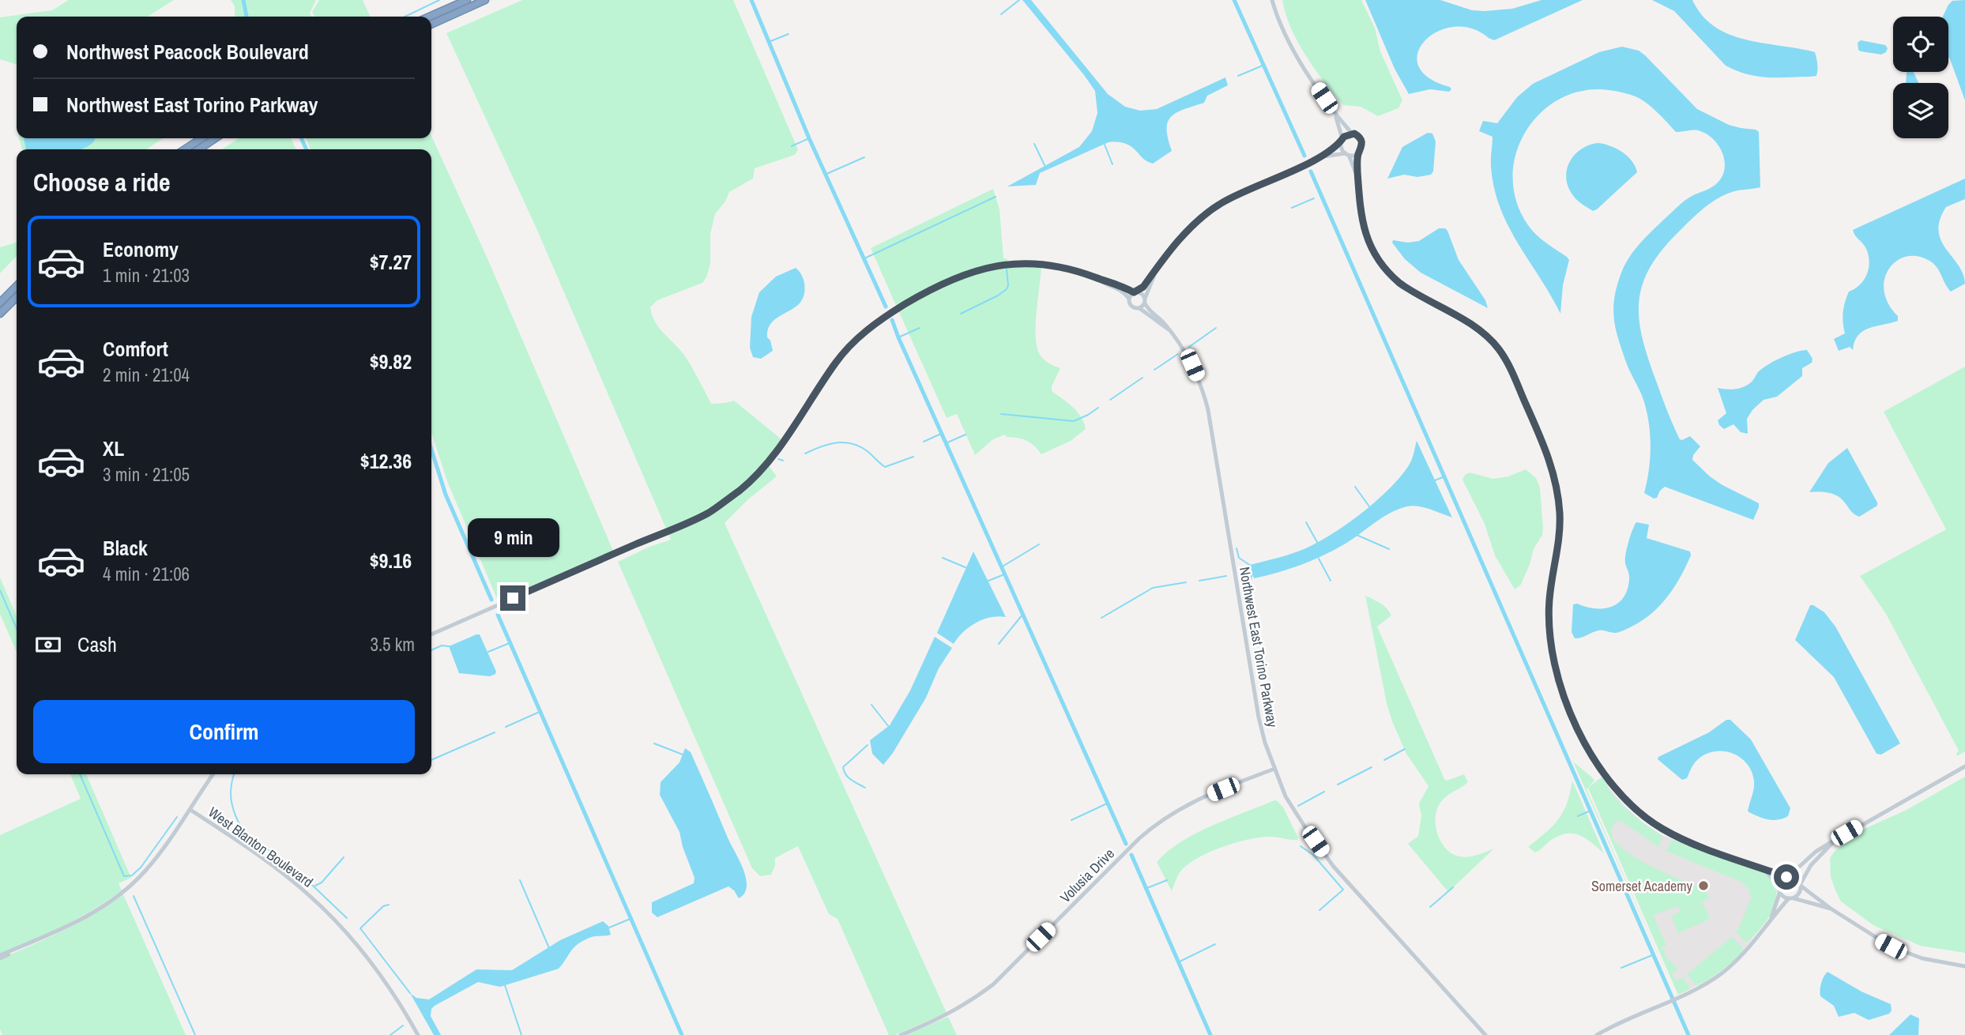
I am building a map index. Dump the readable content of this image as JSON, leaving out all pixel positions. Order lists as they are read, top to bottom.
{
  "streets": {
    "street": ["Northwest East Torino Parkway", "West Blanton Boulevard", "Volusia Drive"]
  },
  "crossings": [
    ["Northwest East Torino Parkway", "Volusia Drive"]
  ],
  "places": ["Somerset Academy"],
  "page": {
    "banner": ["Northwest Peacock Boulevard", "Northwest East Torino Parkway"],
    "heading": "Choose a ride",
    "list": [
      {
        "name": "Economy",
        "note": "1 min · 21:03",
        "value": "$7.27"
      },
      {
        "name": "Comfort",
        "note": "2 min · 21:04",
        "value": "$9.82"
      },
      {
        "name": "XL",
        "note": "3 min · 21:05",
        "value": "$12.36"
      },
      {
        "name": "Black",
        "note": "4 min · 21:06",
        "value": "$9.16"
      }
    ],
    "bubble": "9 min",
    "pay": ["Cash", "3.5 km"],
    "buttons": "Confirm"
  }
}
